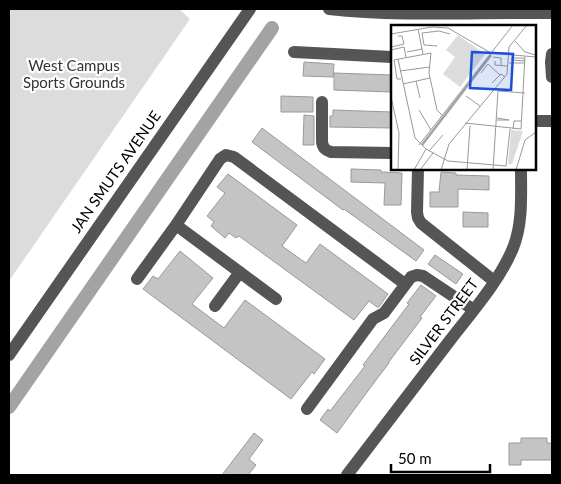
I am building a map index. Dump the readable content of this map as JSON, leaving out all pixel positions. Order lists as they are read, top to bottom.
{
  "streets": {
    "street": ["JAN SMUTS AVENUE", "SILVER STREET"]
  },
  "parks": ["West Campus Sports Grounds"],
  "scale_bar": "50 m"
}
